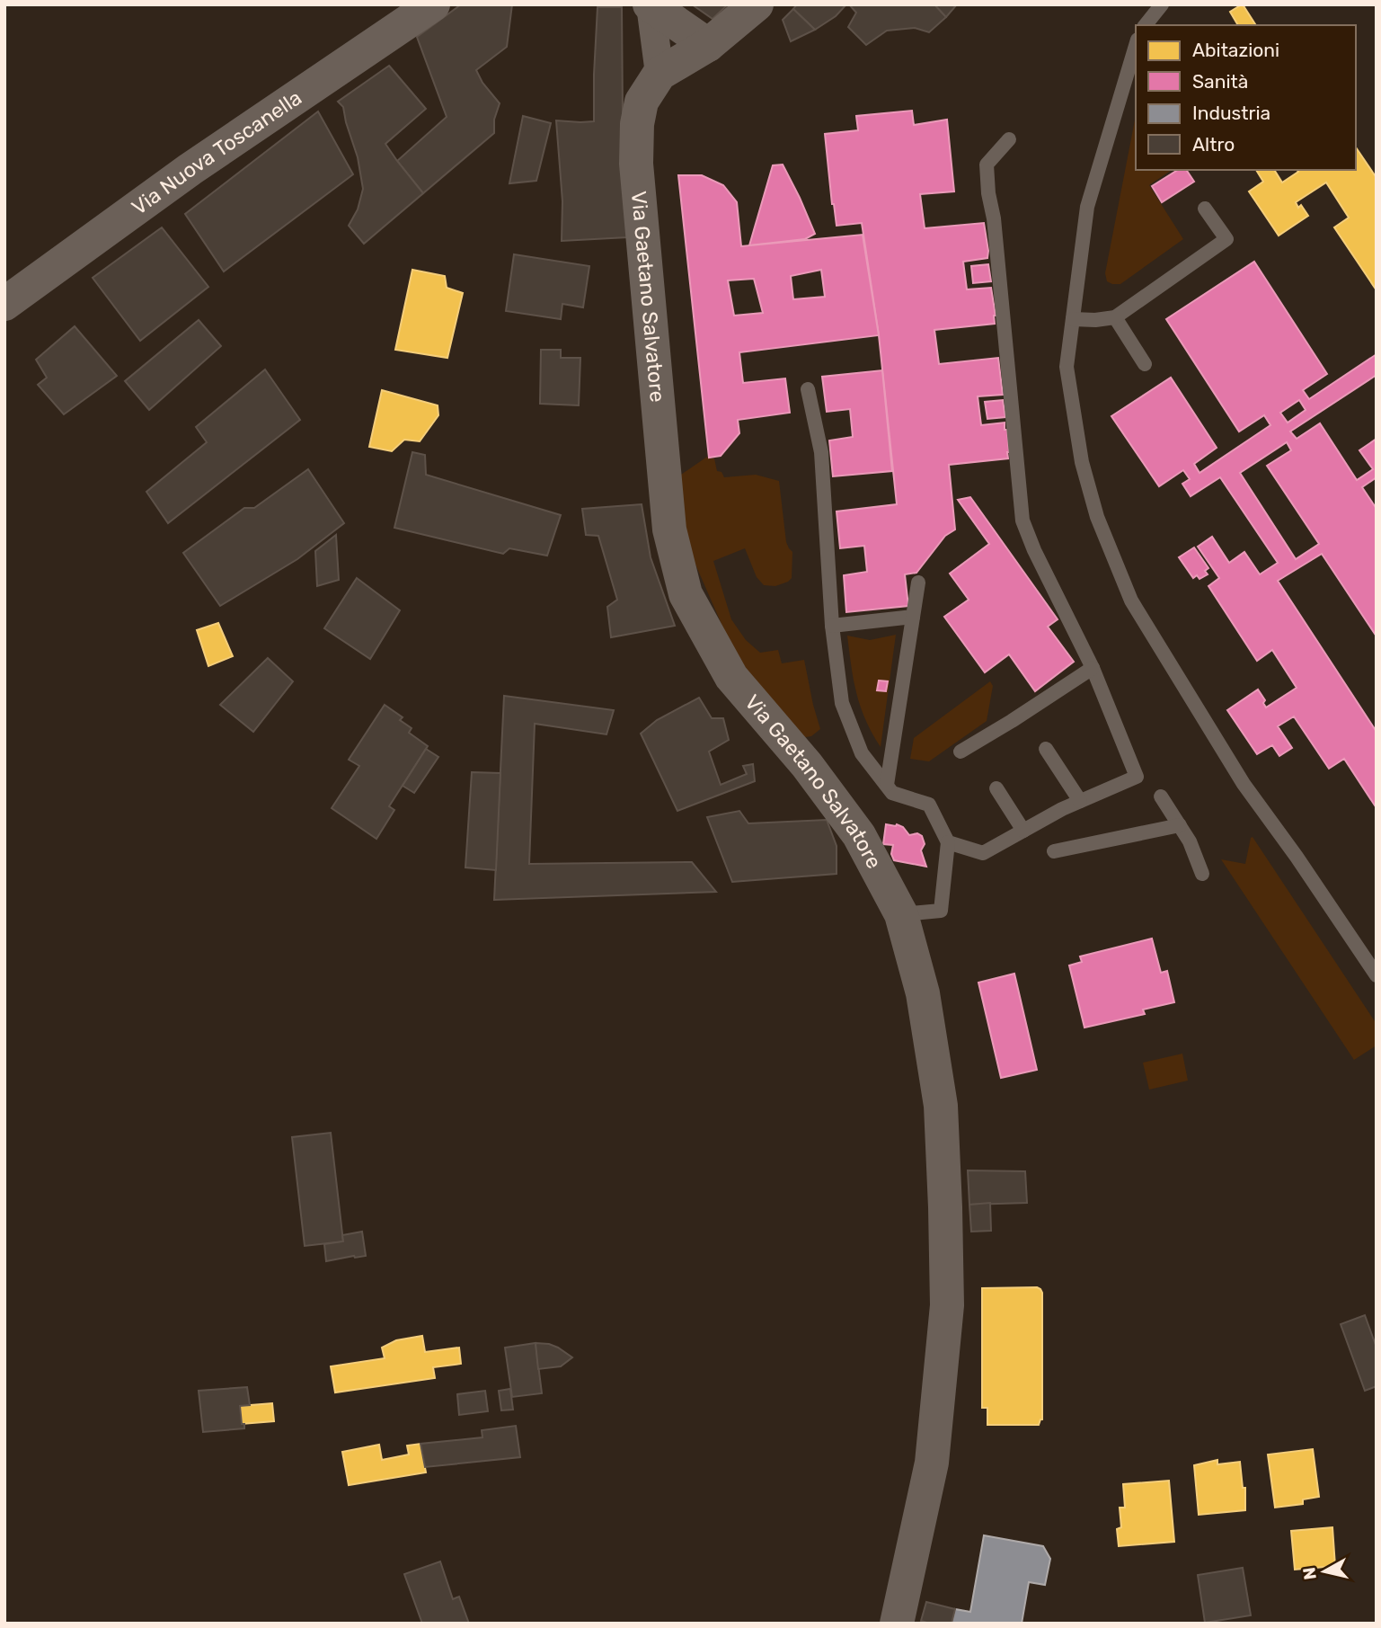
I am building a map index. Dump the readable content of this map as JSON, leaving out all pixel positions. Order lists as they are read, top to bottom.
{
  "streets": {
    "street": ["Via Nuova Toscanella", "Via Gaetano Salvatore"]
  },
  "legend": [
    "Abitazioni",
    "Sanità",
    "Industria",
    "Altro"
  ],
  "north": "left"
}
